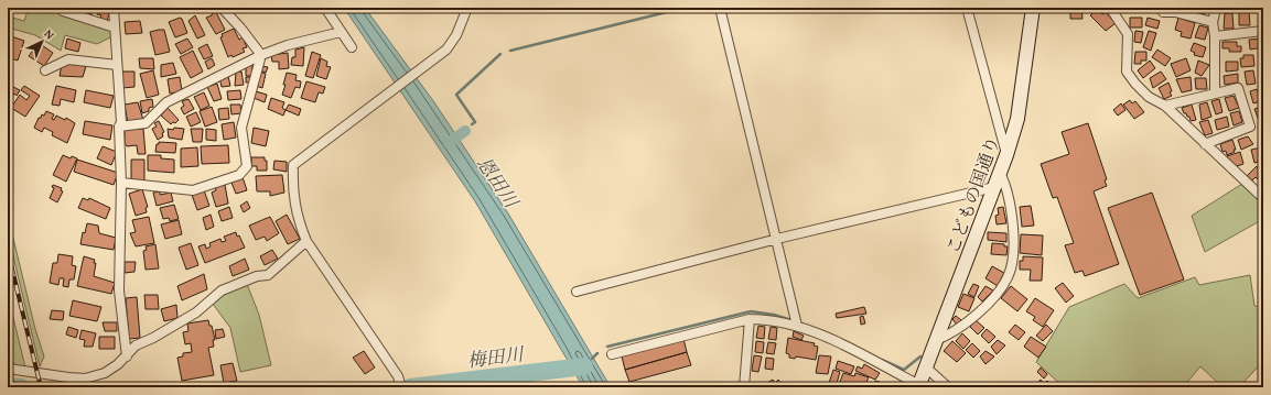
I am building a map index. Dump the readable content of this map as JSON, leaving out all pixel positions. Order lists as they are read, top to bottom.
{
  "streets": {
    "main road": ["こどもの国通り"]
  },
  "water": ["恩田川", "梅田川"],
  "north": "top right"
}
